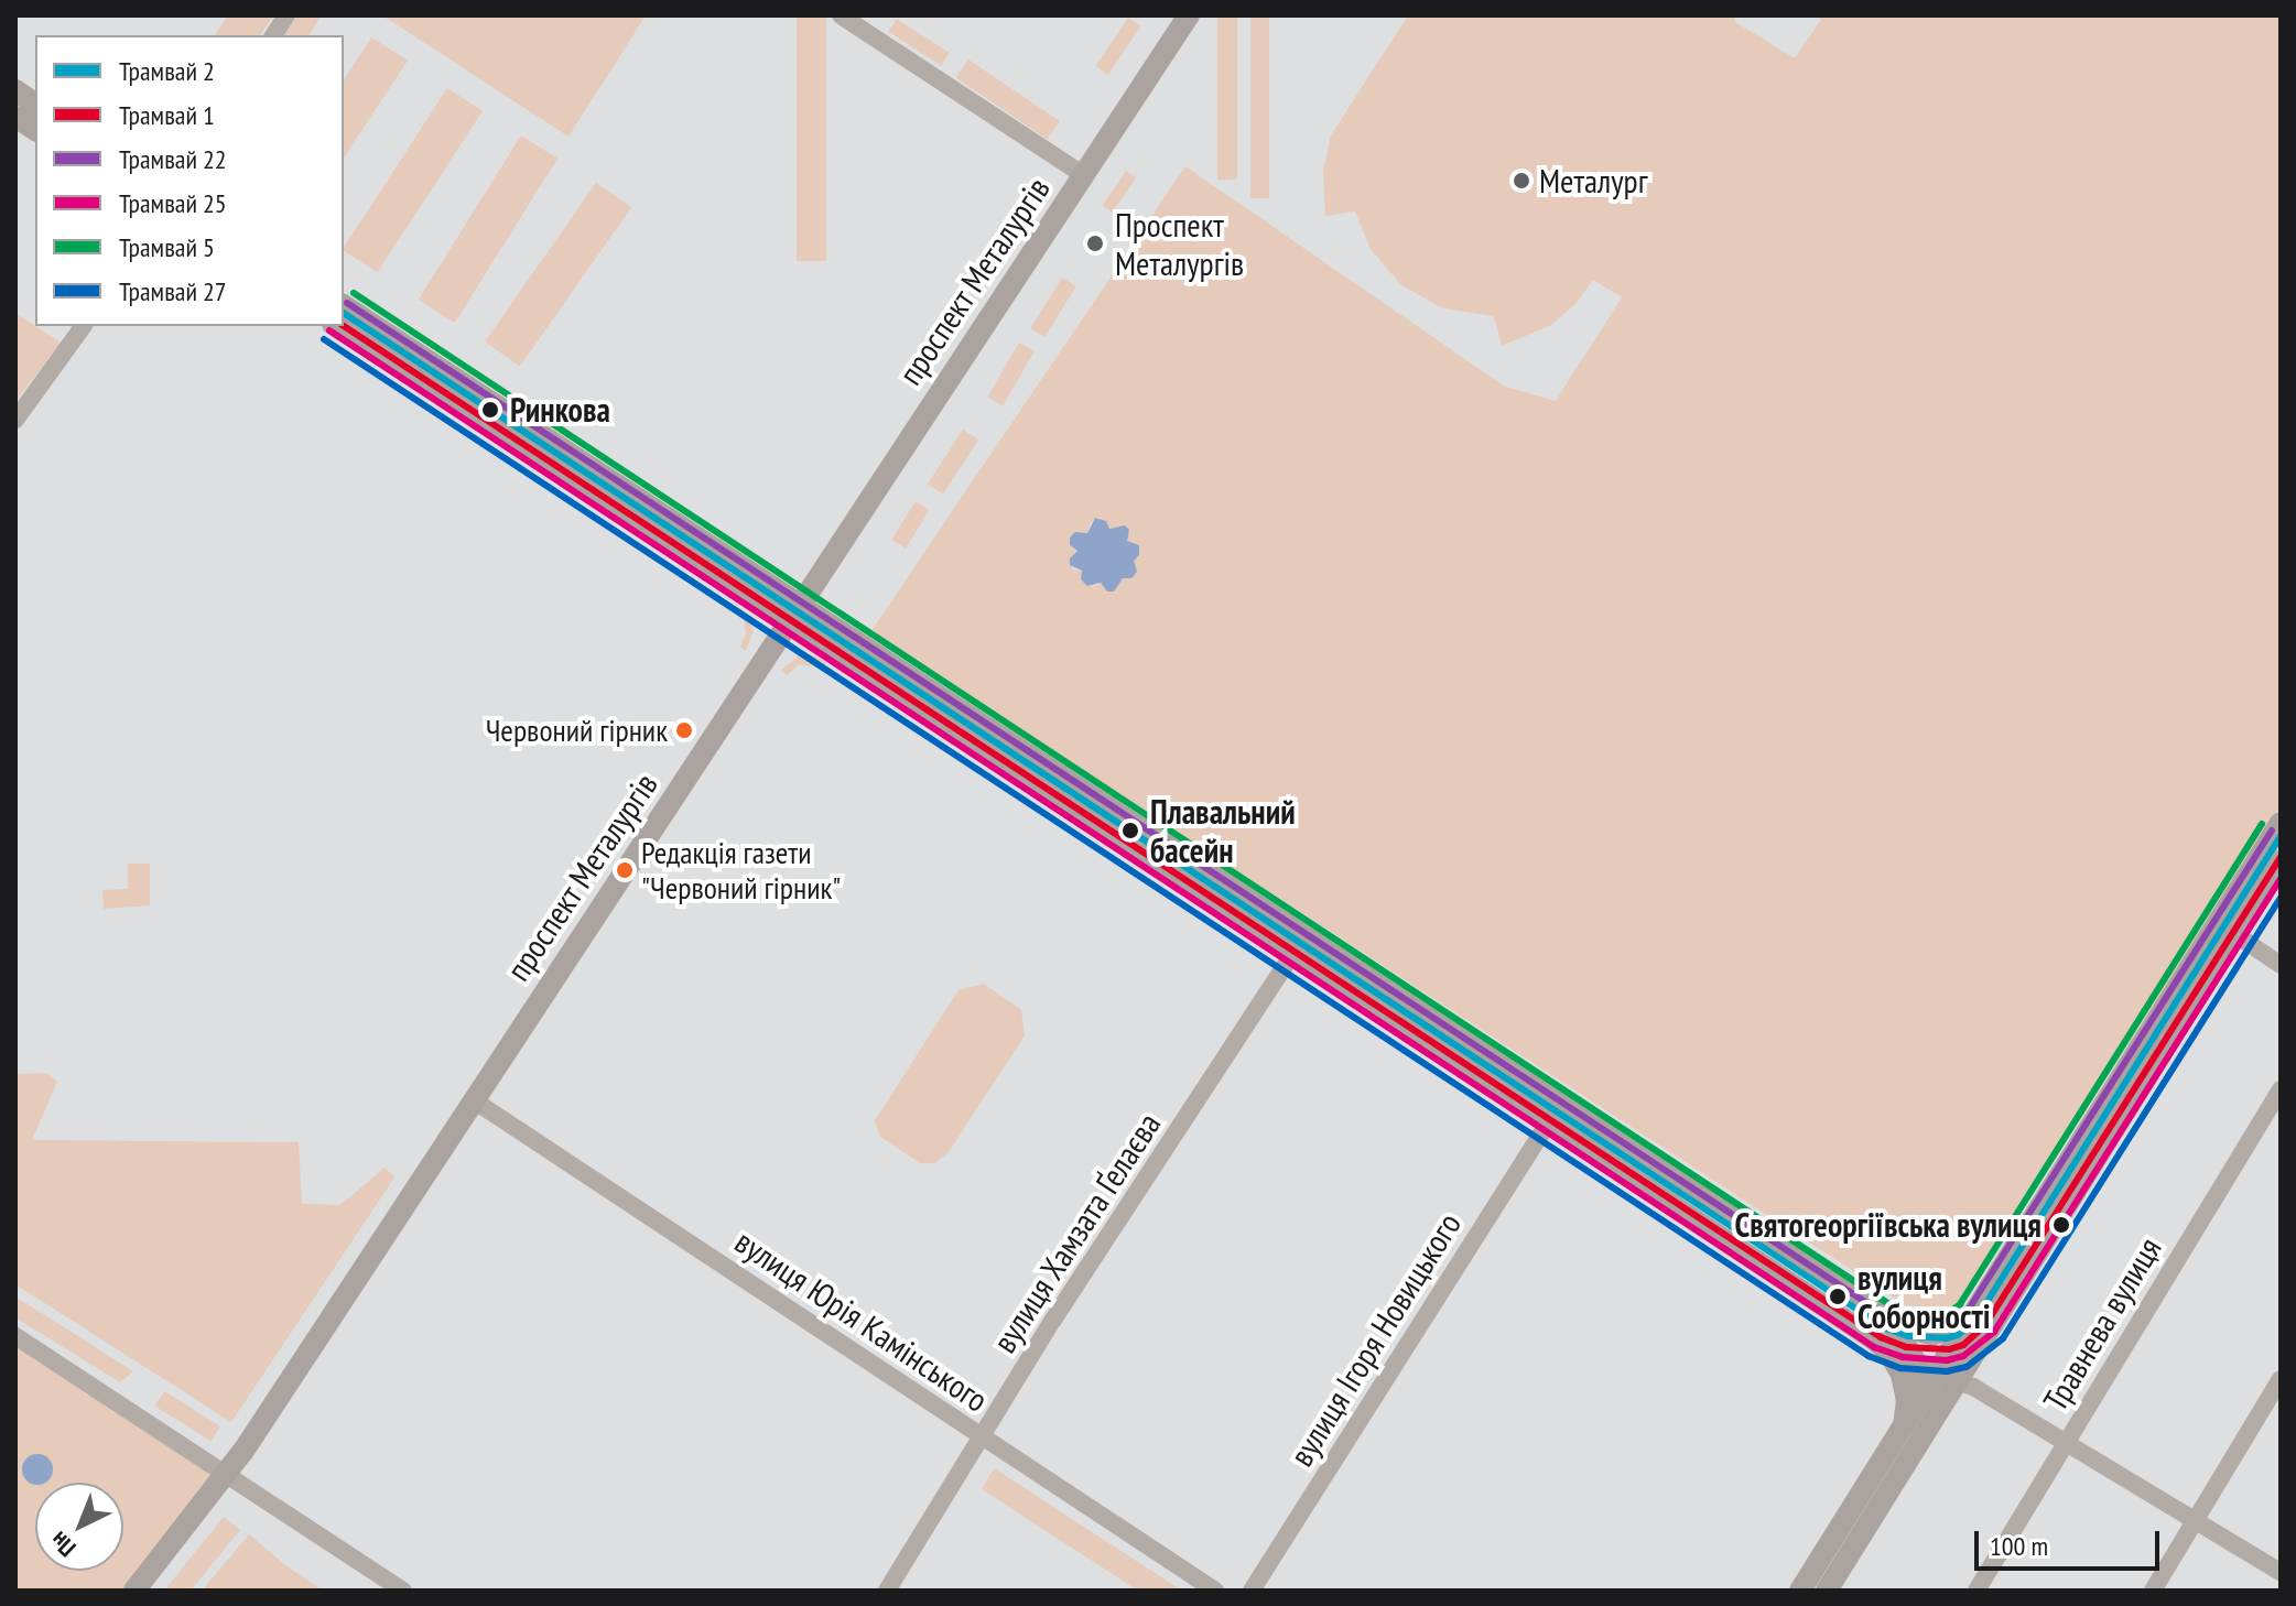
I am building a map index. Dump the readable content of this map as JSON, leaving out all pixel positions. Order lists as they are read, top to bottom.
{
  "streets": {
    "main road": ["проспект Металургів"],
    "street": [
      "вулиця Хамзата Ґелаєва",
      "вулиця Юрія Камінського",
      "Травнева вулиця",
      "вулиця Ігоря Новицького"
    ]
  },
  "crossings": [
    ["проспект Металургів", "вулиця Юрія Камінського"],
    ["вулиця Хамзата Ґелаєва", "вулиця Юрія Камінського"]
  ],
  "places": [
    "Металург",
    "Проспект Металургів",
    "Ринкова",
    "Червоний гірник",
    "Плавальний басейн",
    "Редакція газети \"Червоний гірник\"",
    "Святогеоргіївська вулиця",
    "вулиця Соборності"
  ],
  "lines": [
    "tram line 5",
    "tram line 22",
    "tram line 2",
    "tram line 1",
    "tram line 25",
    "tram line 27"
  ],
  "legend": [
    "Трамвай 2",
    "Трамвай 1",
    "Трамвай 22",
    "Трамвай 25",
    "Трамвай 5",
    "Трамвай 27"
  ],
  "scale_bar": "100 m",
  "north": "bottom left"
}
